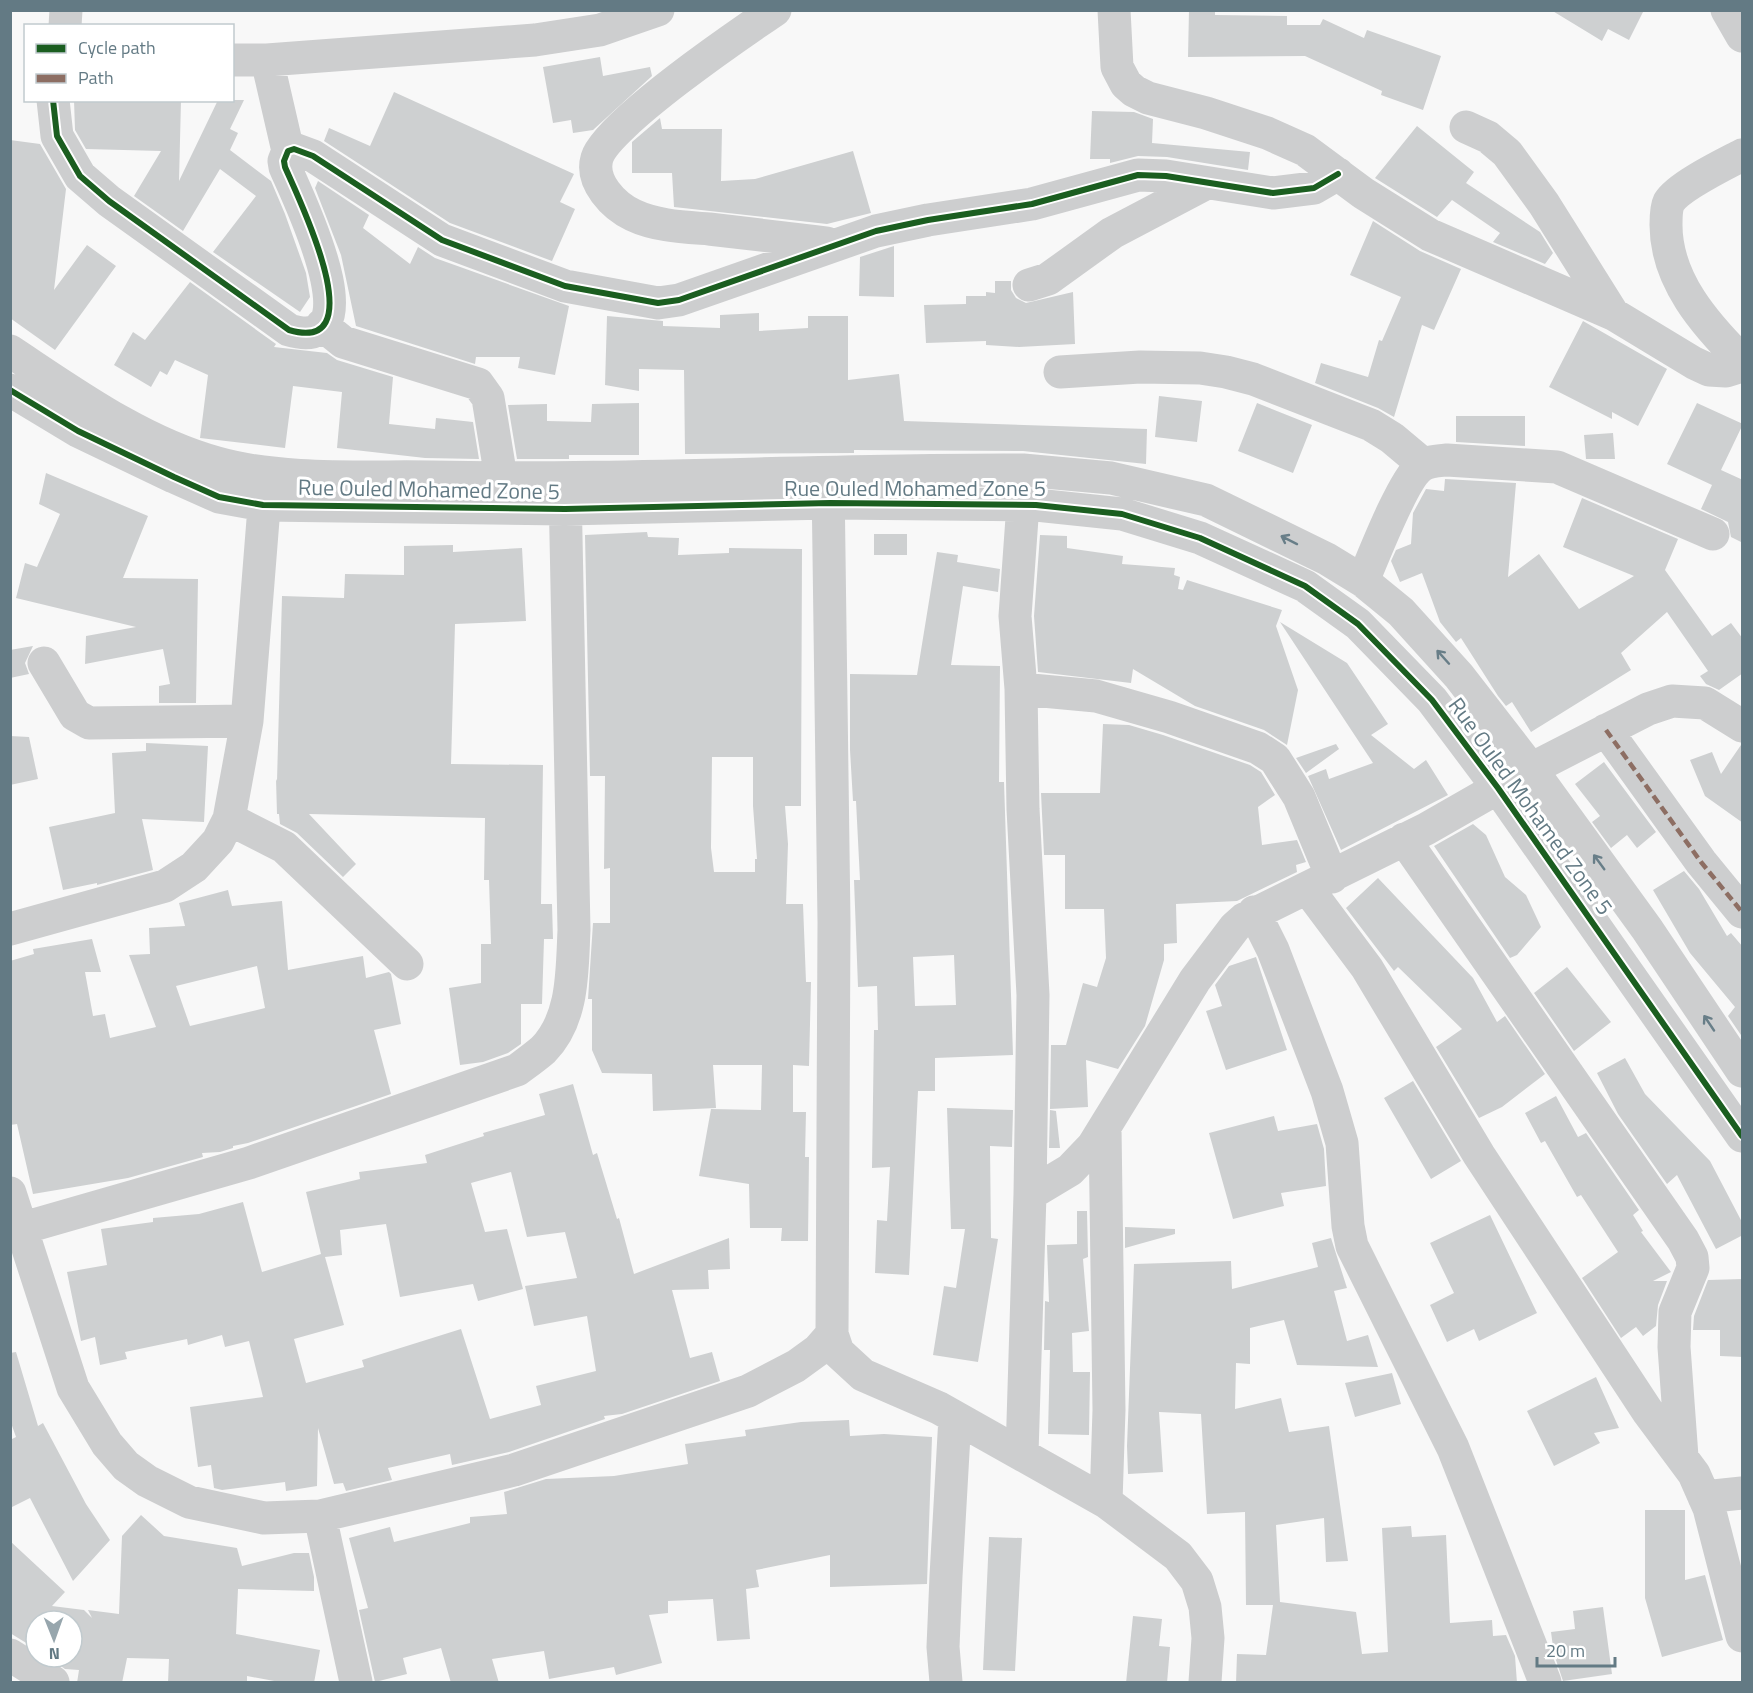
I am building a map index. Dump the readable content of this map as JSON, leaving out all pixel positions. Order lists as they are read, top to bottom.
{
  "streets": {
    "street": ["Rue Ouled Mohamed Zone 5"]
  },
  "legend": ["Cycle path", "Path"],
  "scale_bar": "20 m",
  "north": "bottom"
}
